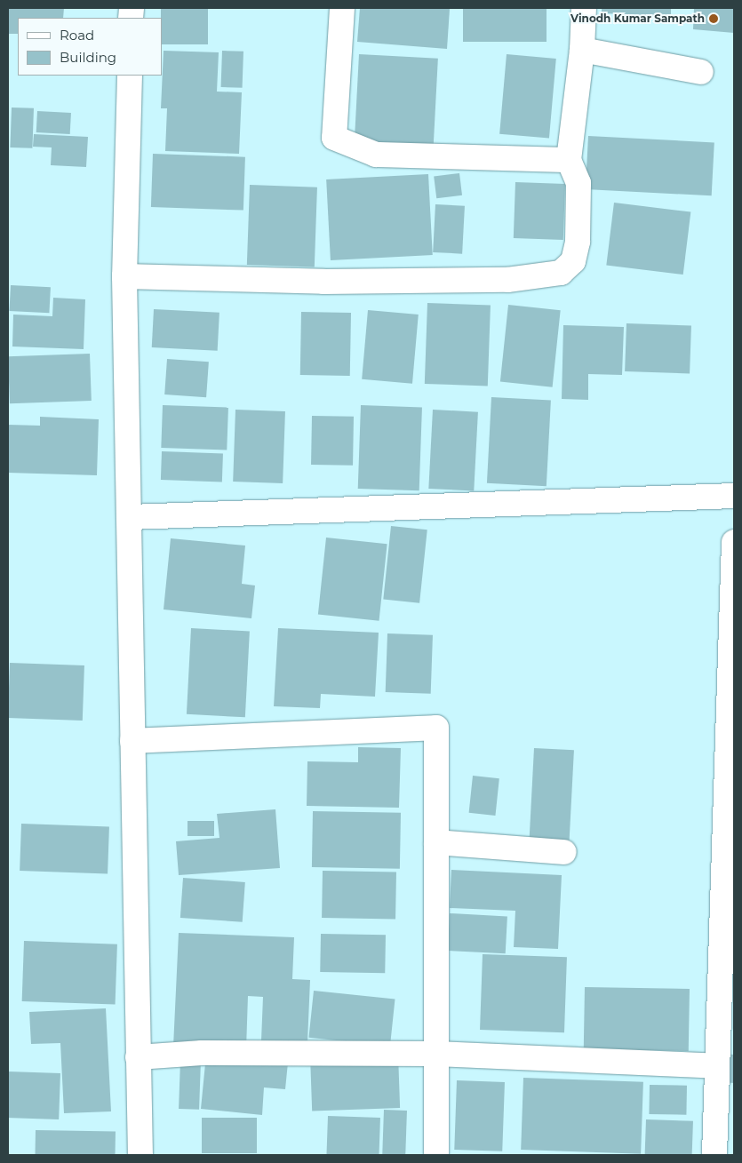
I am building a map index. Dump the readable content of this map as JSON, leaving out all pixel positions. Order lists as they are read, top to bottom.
{
  "places": ["Vinodh Kumar Sampath"],
  "legend": ["Road", "Building"]
}
